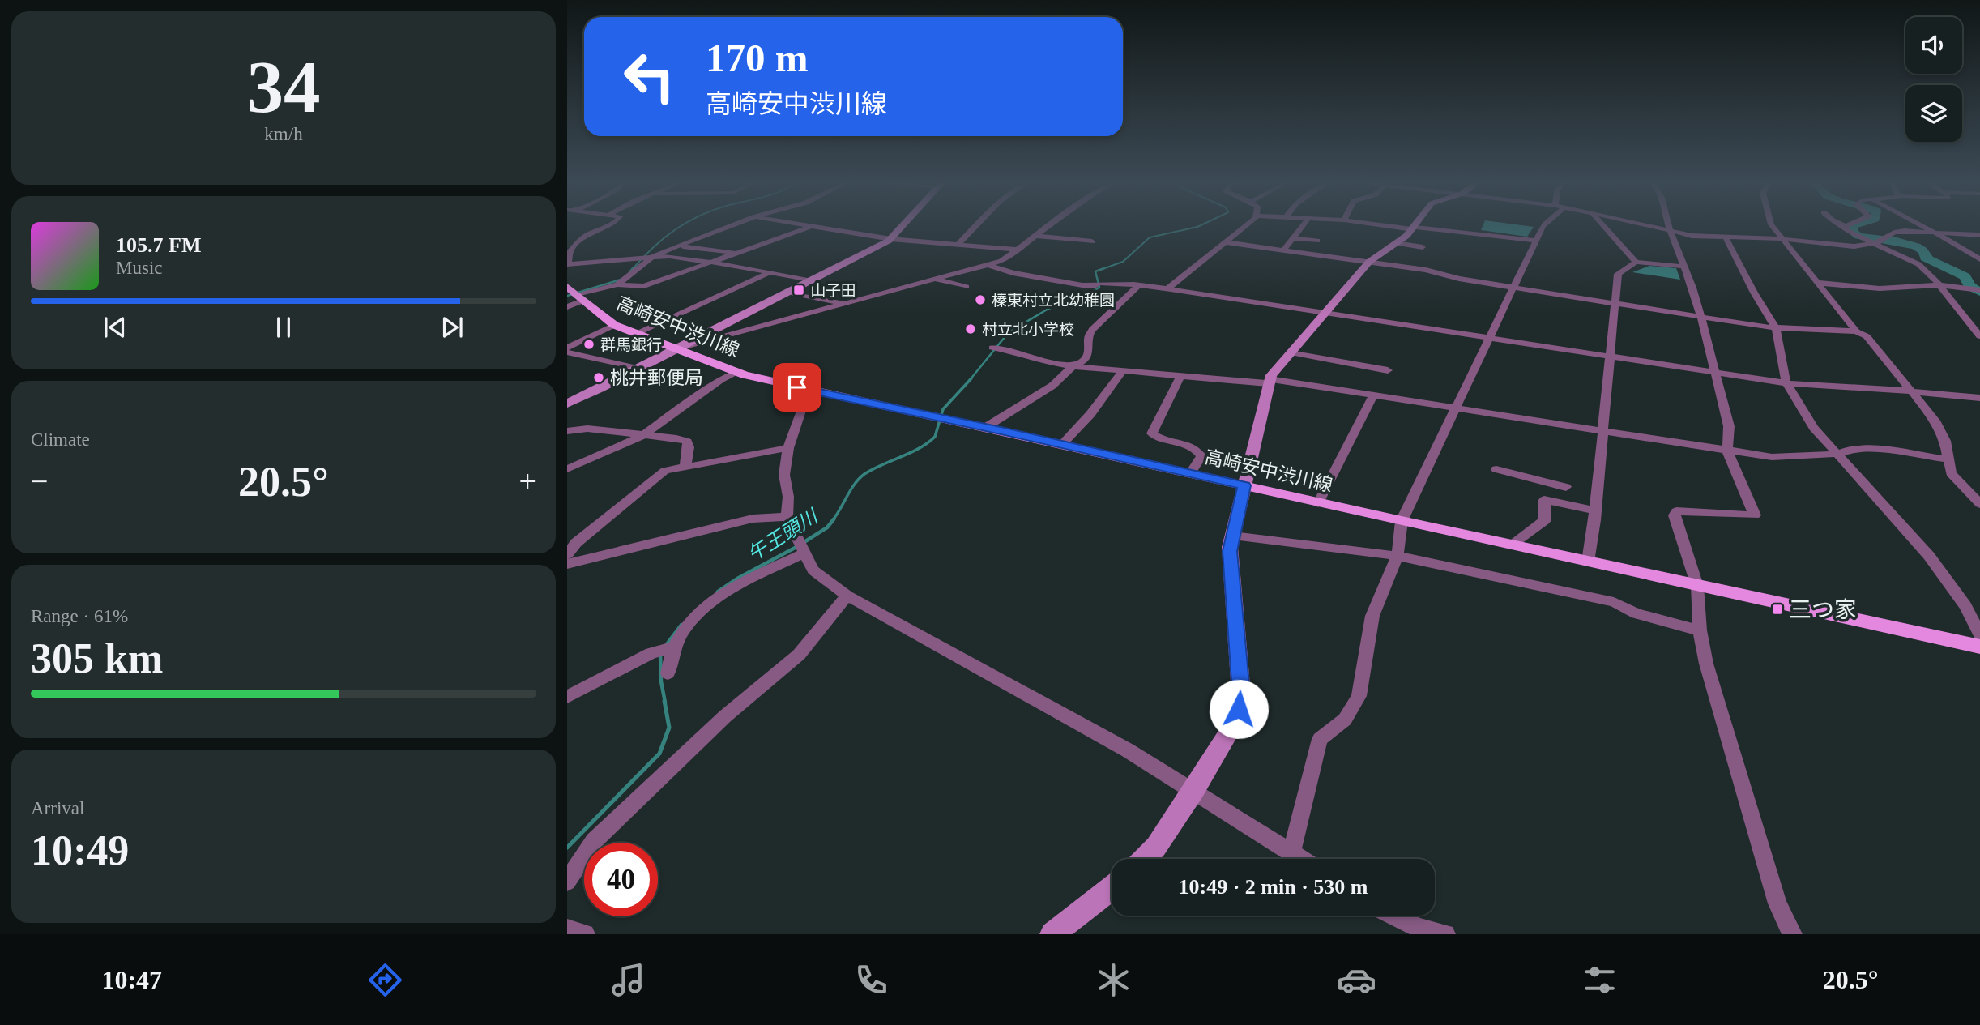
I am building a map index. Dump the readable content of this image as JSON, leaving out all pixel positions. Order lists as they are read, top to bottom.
{
  "streets": {
    "main road": ["高崎安中渋川線"]
  },
  "water": ["午王頭川"],
  "places": {
    "transit": ["山子田", "三つ家"],
    "other": [
      "榛東村立北幼稚園",
      "村立北小学校",
      "群馬銀行",
      "桃井郵便局"
    ]
  },
  "page": {
    "tile": [
      ["34", "km/h"],
      "Climate",
      ["Range · 61%", "305 km"],
      ["Arrival", "10:49"]
    ],
    "turn": ["170 m", "高崎安中渋川線"],
    "song": ["105.7 FM", "Music"],
    "heat": ["−", "20.5°", "+"],
    "limit": "40",
    "trip": "10:49 · 2 min · 530 m",
    "tabs": ["10:47", "20.5°"]
  }
}
